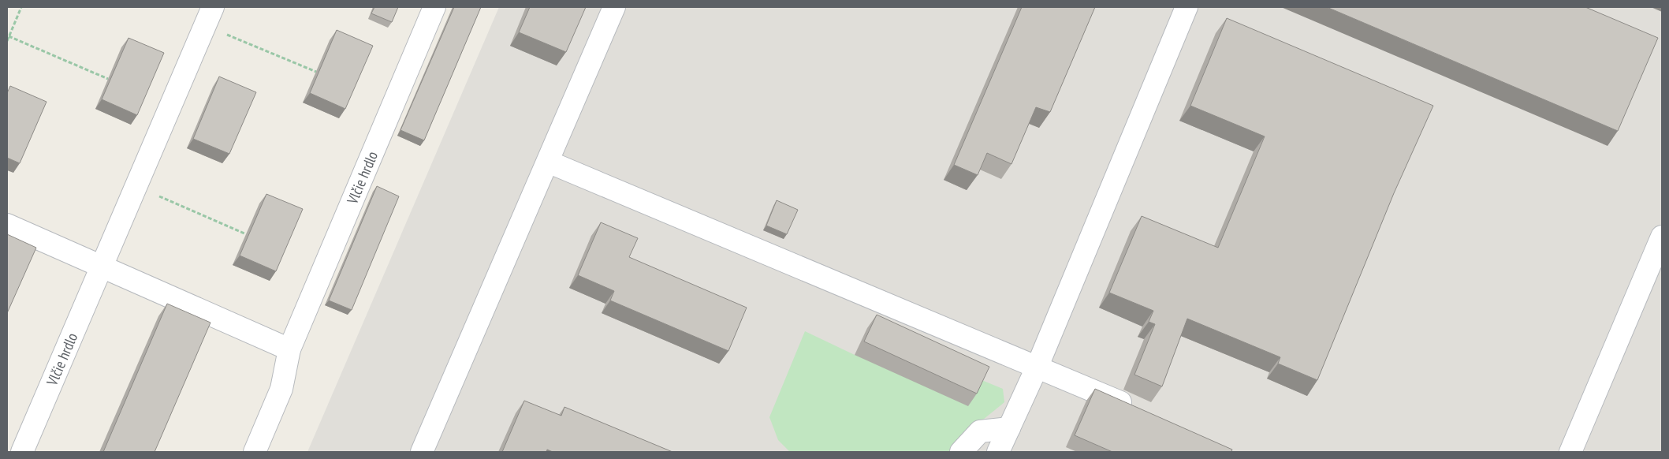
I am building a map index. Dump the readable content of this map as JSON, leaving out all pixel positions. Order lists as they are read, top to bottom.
{
  "streets": {
    "street": ["Vlčie hrdlo"]
  }
}
